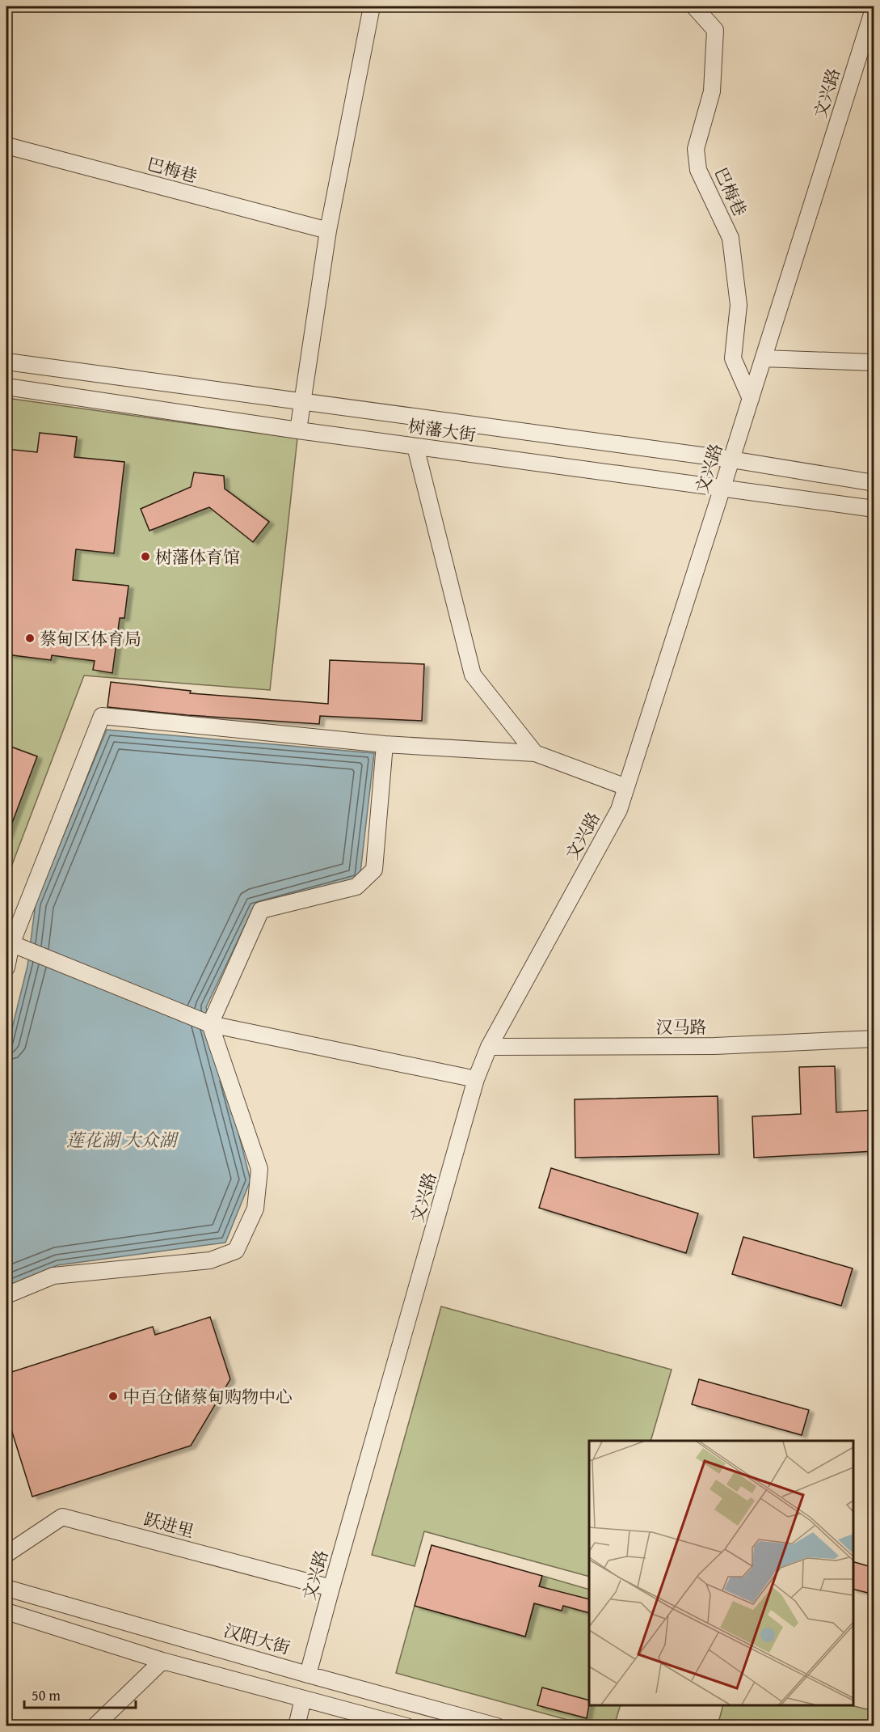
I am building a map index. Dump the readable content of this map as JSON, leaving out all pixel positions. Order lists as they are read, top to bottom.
{
  "streets": {
    "street": [
      "文兴路",
      "巴梅巷",
      "树藩大街",
      "汉马路",
      "跃进里",
      "汉阳大街"
    ]
  },
  "crossings": [
    ["文兴路", "巴梅巷"],
    ["文兴路", "树藩大街"],
    ["文兴路", "汉马路"],
    ["文兴路", "跃进里"],
    ["文兴路", "汉阳大街"]
  ],
  "water": ["莲花湖 大众湖"],
  "places": ["树藩体育馆", "蔡甸区体育局", "中百仓储蔡甸购物中心"],
  "scale_bar": "50 m"
}
